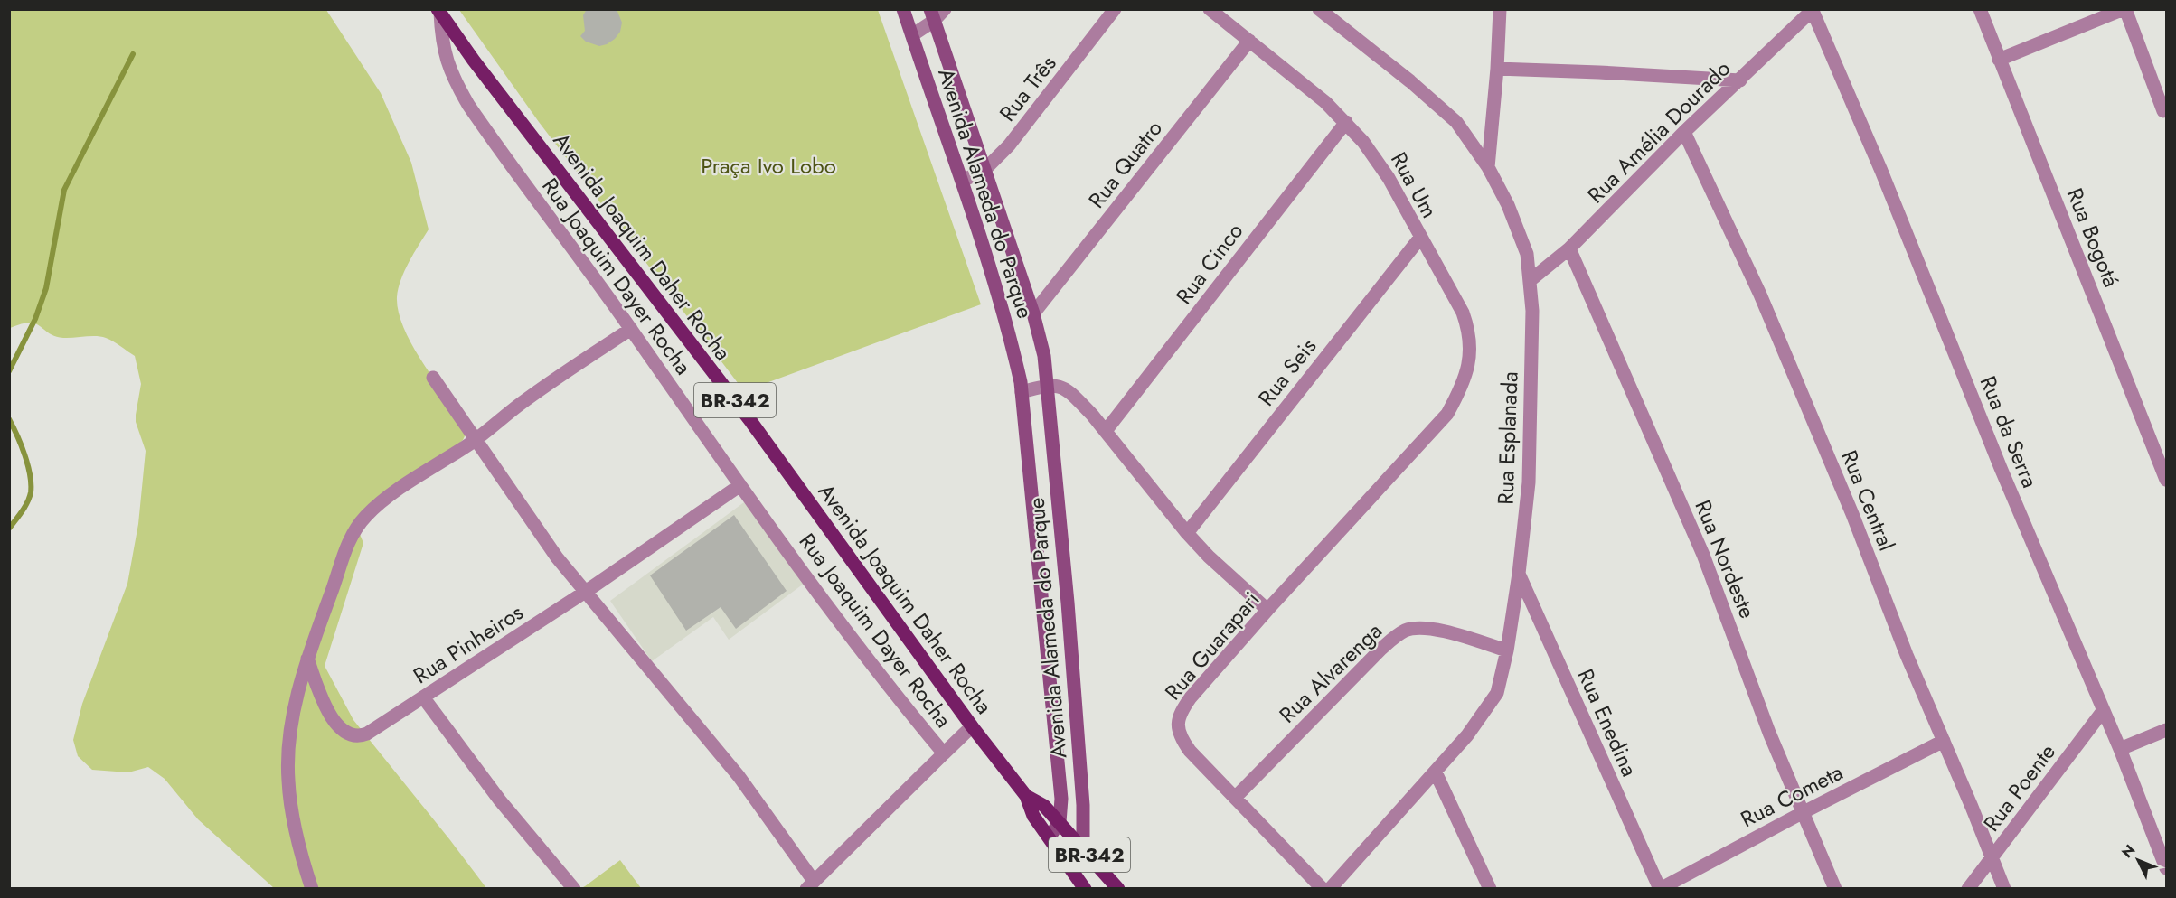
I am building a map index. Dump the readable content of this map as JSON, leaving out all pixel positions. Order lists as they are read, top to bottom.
{
  "streets": {
    "main road": ["Avenida Joaquim Daher Rocha", "BR-342"],
    "street": [
      "Rua Três",
      "Rua Amélia Dourado",
      "Rua Quatro",
      "Rua Um",
      "Avenida Alameda do Parque",
      "Rua Bogotá",
      "Rua Cinco",
      "Rua Joaquim Dayer Rocha",
      "Rua Seis",
      "Rua da Serra",
      "Rua Esplanada",
      "Rua Central",
      "Rua Nordeste",
      "Rua Pinheiros",
      "Rua Guarapari",
      "Rua Alvarenga",
      "Rua Enedina",
      "Rua Poente",
      "Rua Cometa"
    ]
  },
  "crossings": [
    ["Rua Três", "Avenida Alameda do Parque"],
    ["Rua Amélia Dourado", "Rua da Serra"],
    ["Rua Amélia Dourado", "Rua Esplanada"],
    ["Rua Amélia Dourado", "Rua Central"],
    ["Rua Amélia Dourado", "Rua Nordeste"],
    ["Rua Quatro", "Rua Um"],
    ["Rua Quatro", "Avenida Alameda do Parque"],
    ["Rua Um", "Rua Cinco"],
    ["Rua Um", "Rua Seis"],
    ["Rua Um", "Rua Guarapari"],
    ["Avenida Alameda do Parque", "BR-342"],
    ["Avenida Joaquim Daher Rocha", "Rua Joaquim Dayer Rocha"],
    ["Avenida Joaquim Daher Rocha", "BR-342"],
    ["Rua Joaquim Dayer Rocha", "Rua Pinheiros"],
    ["Rua da Serra", "Rua Poente"],
    ["Rua Esplanada", "Rua Alvarenga"],
    ["Rua Esplanada", "Rua Enedina"],
    ["Rua Central", "Rua Poente"],
    ["Rua Central", "Rua Cometa"],
    ["Rua Nordeste", "Rua Cometa"],
    ["Rua Guarapari", "Rua Alvarenga"],
    ["Rua Enedina", "Rua Cometa"]
  ],
  "parks": ["Praça Ivo Lobo"],
  "north": "top left"
}
